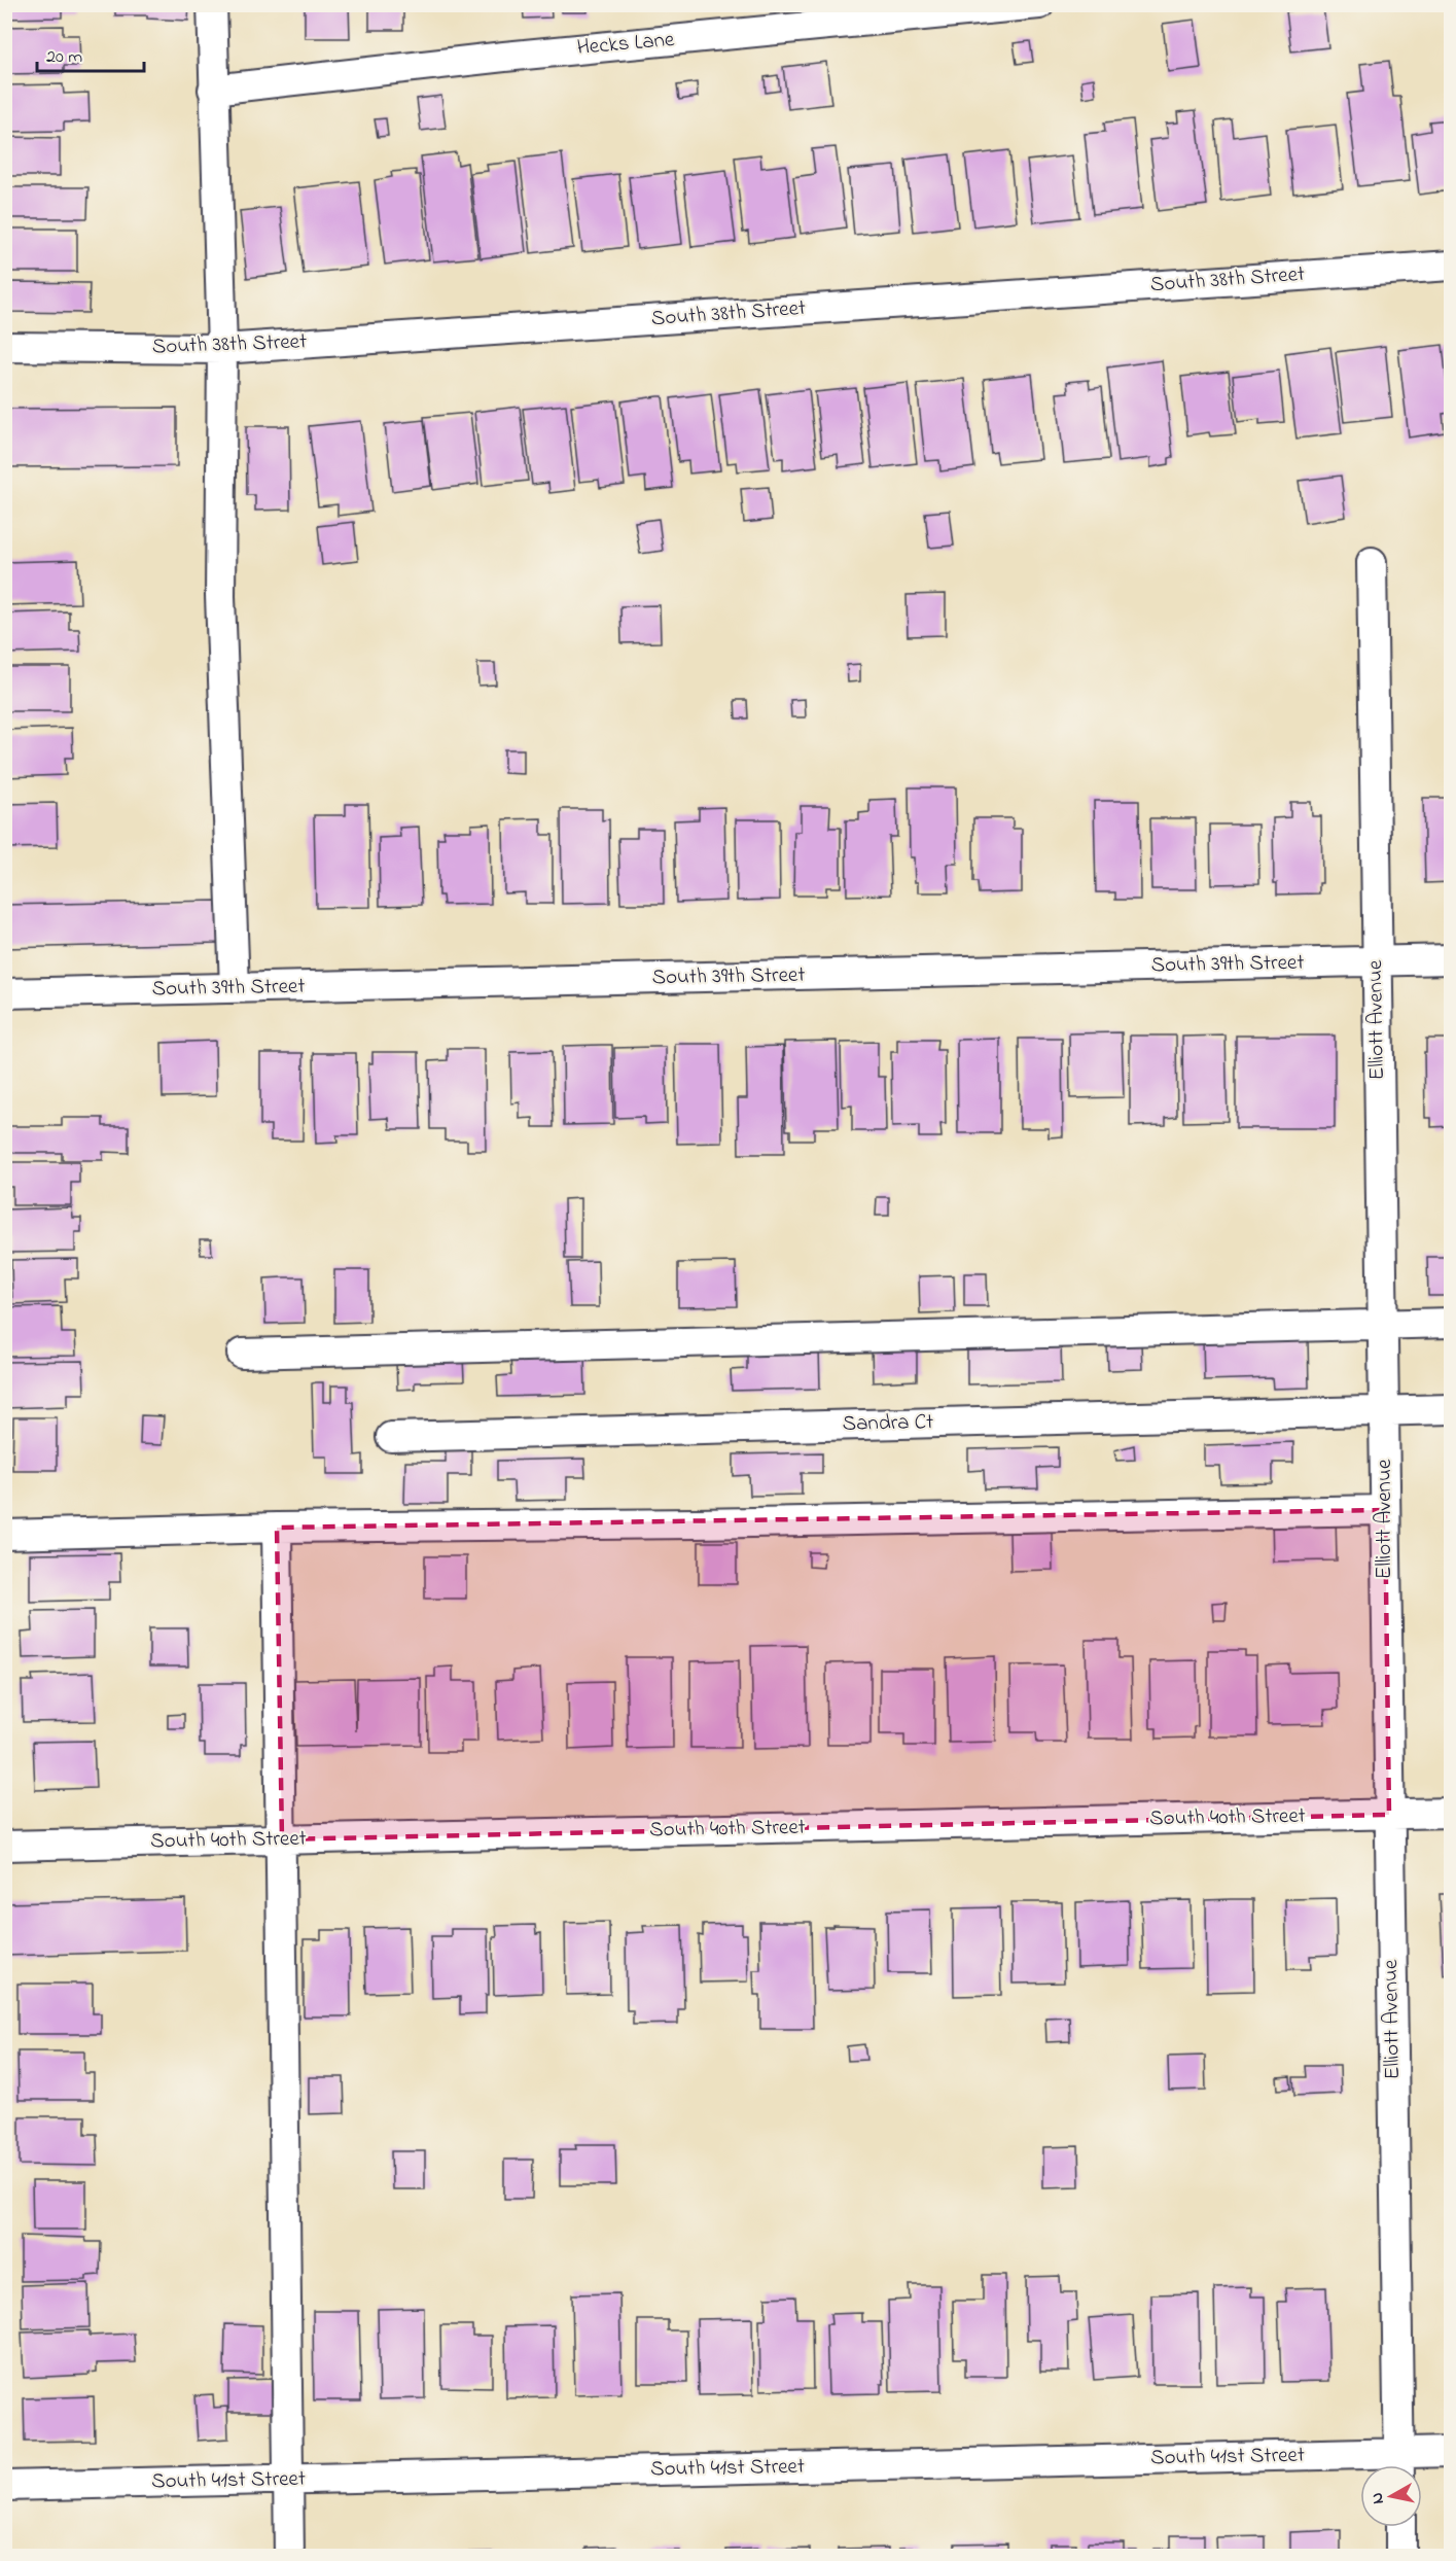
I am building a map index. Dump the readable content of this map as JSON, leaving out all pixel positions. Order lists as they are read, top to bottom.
{
  "streets": {
    "street": [
      "Hecks Lane",
      "South 38th Street",
      "South 39th Street",
      "Elliott Avenue",
      "Sandra Ct",
      "South 40th Street",
      "South 41st Street"
    ]
  },
  "crossings": [
    ["South 39th Street", "Elliott Avenue"],
    ["Elliott Avenue", "Sandra Ct"],
    ["Elliott Avenue", "South 40th Street"],
    ["Elliott Avenue", "South 41st Street"]
  ],
  "scale_bar": "20 m",
  "north": "left"
}
